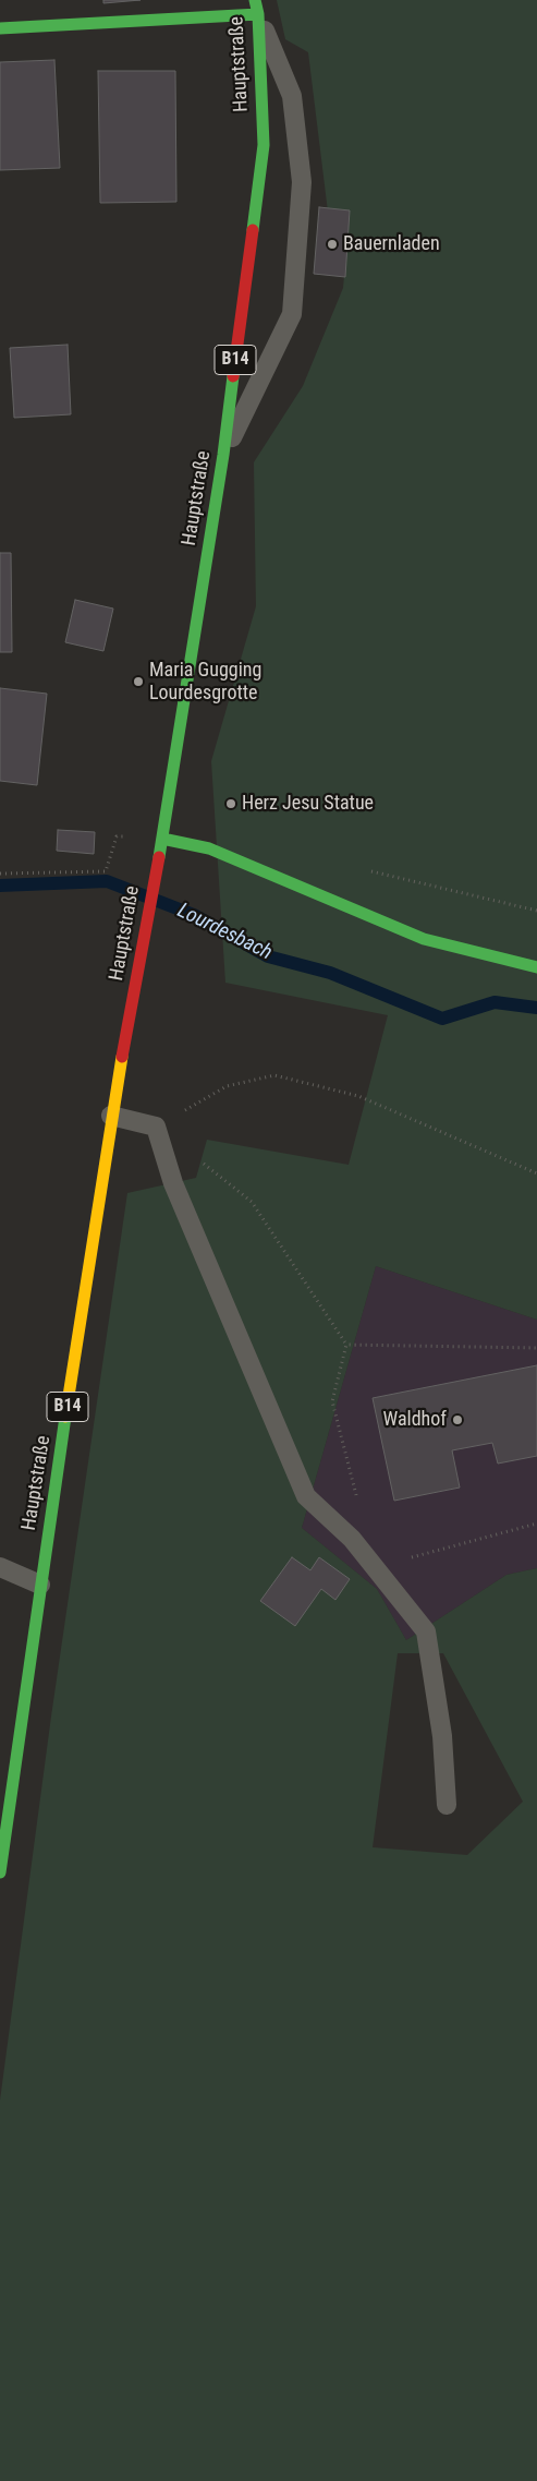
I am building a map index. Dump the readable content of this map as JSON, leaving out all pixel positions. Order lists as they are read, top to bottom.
{
  "streets": {
    "main road": ["Hauptstraße", "B14"]
  },
  "water": ["Lourdesbach"],
  "places": [
    "Bauernladen",
    "Maria Gugging Lourdesgrotte",
    "Herz Jesu Statue",
    "Waldhof"
  ]
}
